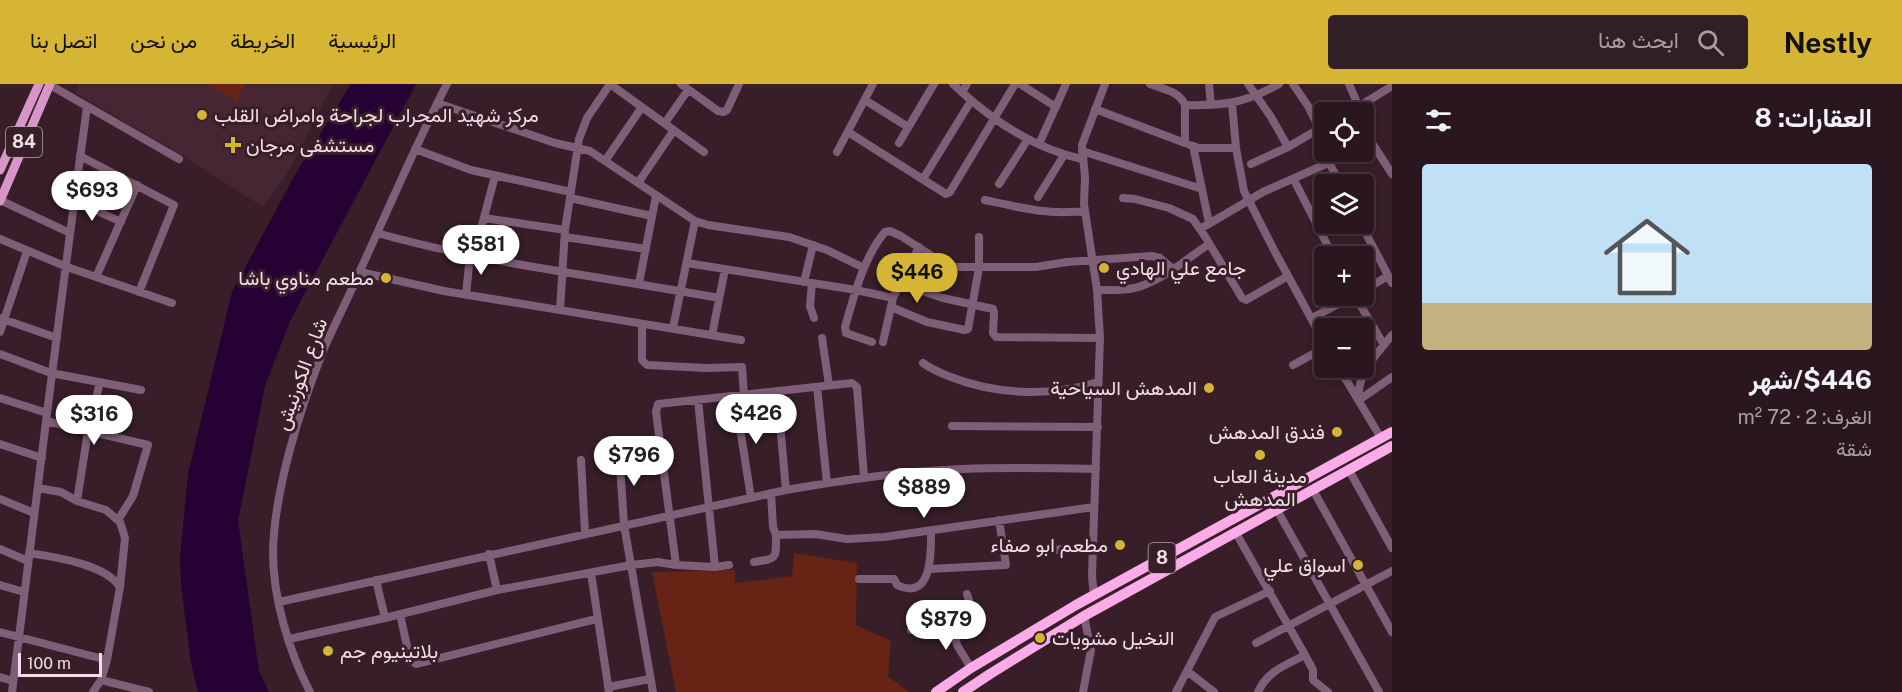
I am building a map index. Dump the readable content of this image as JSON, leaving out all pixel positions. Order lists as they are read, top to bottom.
{
  "streets": {
    "highway": ["8"],
    "main road": ["84"],
    "street": ["شارع الكورنيش"]
  },
  "places": {
    "other": [
      "مركز شهيد المحراب لجراحة وامراض القلب",
      "جامع علي الهادي",
      "مطعم مناوي باشا",
      "المدهش السياحية",
      "فندق المدهش",
      "مدينة العاب المدهش",
      "مطعم ابو صفاء",
      "اسواق علي",
      "النخيل مشويات",
      "بلاتينيوم جم"
    ],
    "health": ["مستشفى مرجان"]
  },
  "scale_bar": "100 m",
  "page": {
    "header": "Nestly",
    "search": "ابحث هنا",
    "nav": [
      "الرئيسية",
      "الخريطة",
      "من نحن",
      "اتصل بنا"
    ],
    "heading": "العقارات: 8",
    "map_buttons": ["+", "−"],
    "list": [
      {
        "name": "$446/شهر",
        "note": "الغرف: 2 · 72 m² · شقة"
      }
    ],
    "price": [
      "$693",
      "$581",
      "$446",
      "$426",
      "$316",
      "$796",
      "$889",
      "$879"
    ],
    "scale": "100 m"
  }
}
